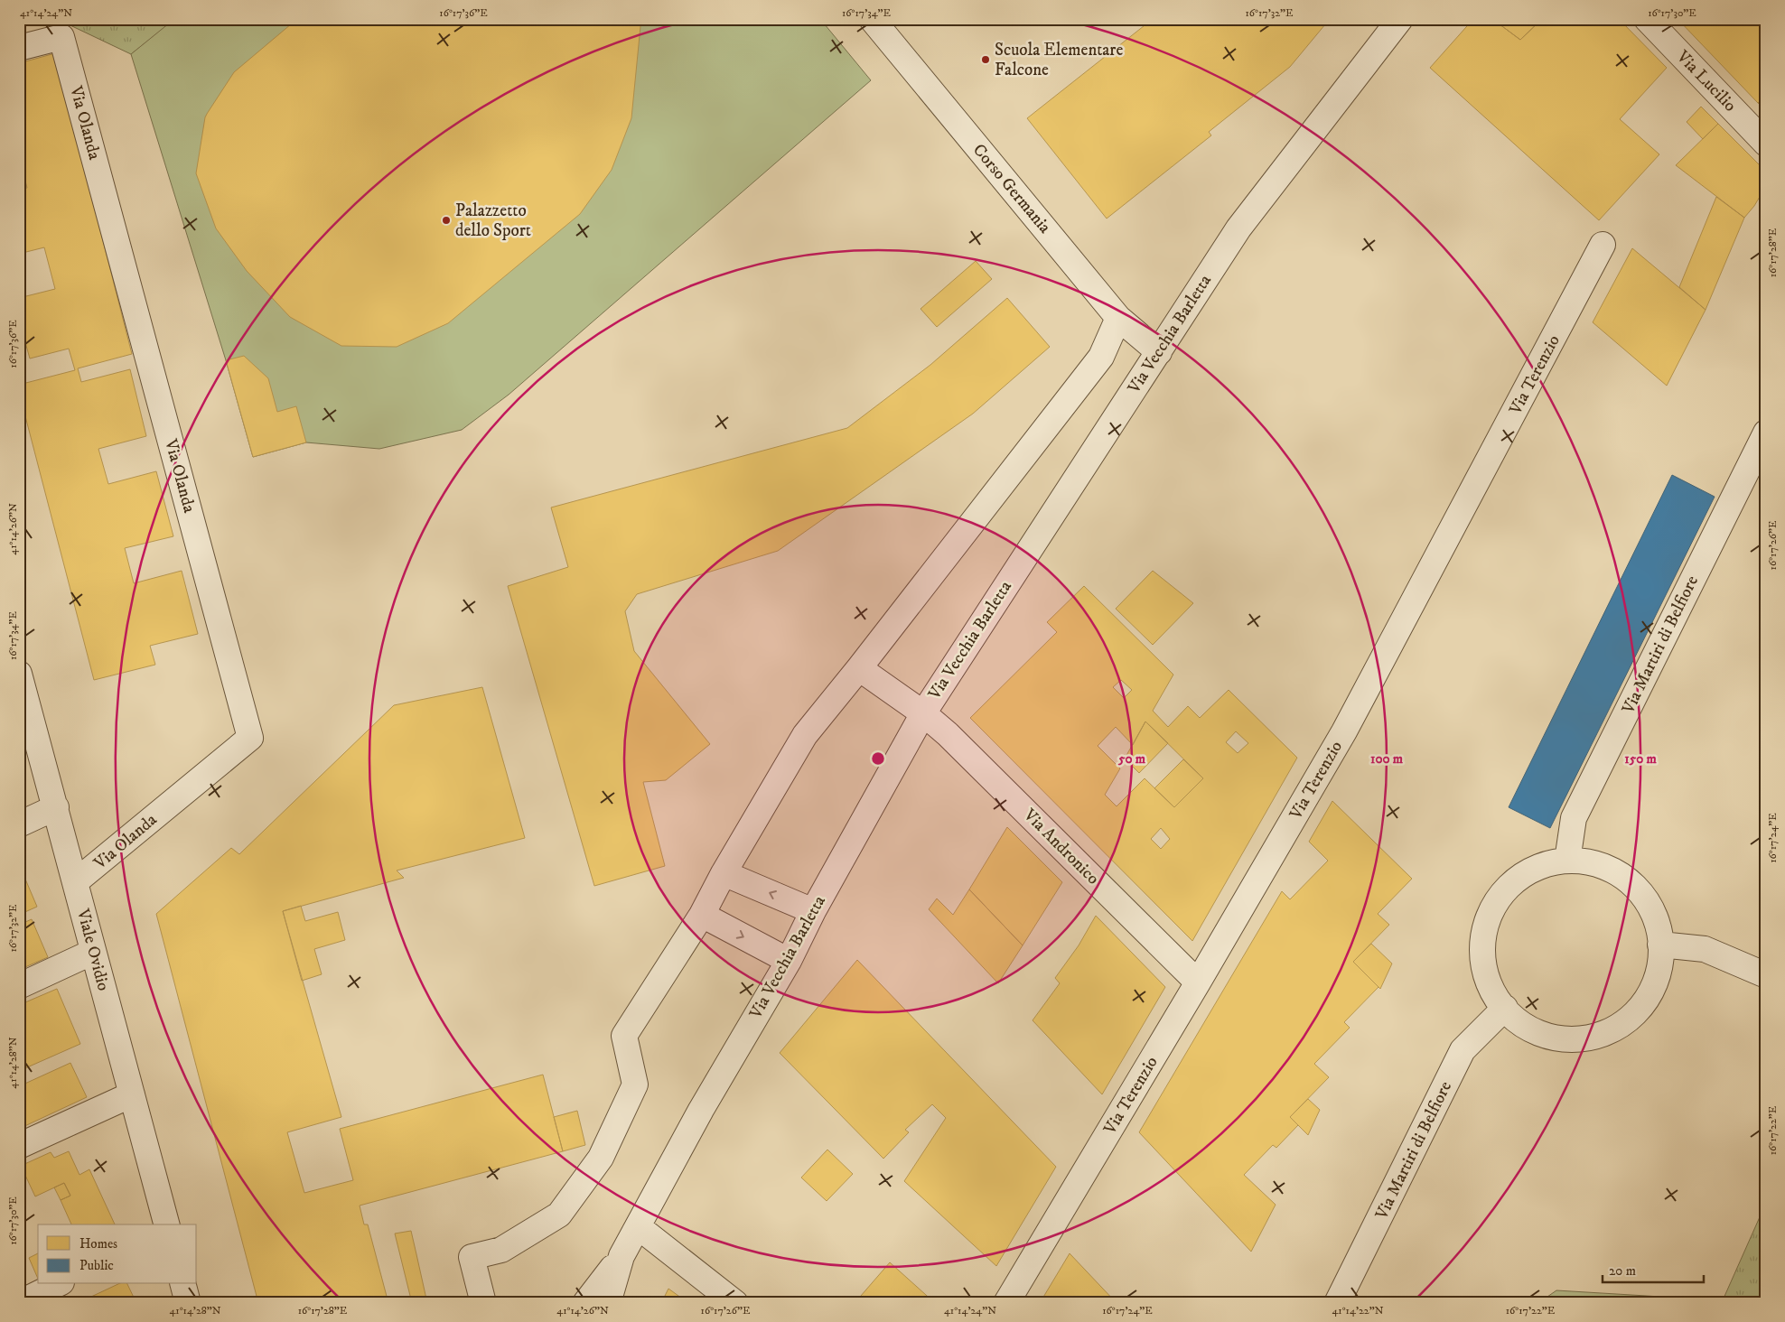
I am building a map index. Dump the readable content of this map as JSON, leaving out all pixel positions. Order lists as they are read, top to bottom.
{
  "streets": {
    "street": [
      "Via Lucilio",
      "Via Olanda",
      "Corso Germania",
      "Via Vecchia Barletta",
      "Via Terenzio",
      "Via Martiri di Belfiore",
      "Via Andronico",
      "Viale Ovidio"
    ]
  },
  "crossings": [
    ["Via Olanda", "Viale Ovidio"],
    ["Corso Germania", "Via Vecchia Barletta"],
    ["Via Vecchia Barletta", "Via Andronico"],
    ["Via Terenzio", "Via Andronico"]
  ],
  "places": ["Scuola Elementare Falcone", "Palazzetto dello Sport"],
  "legend": ["Homes", "Public"],
  "scale_bar": "20 m",
  "coordinates": [
    "41°14'24\"N",
    "16°17'36\"E",
    "16°17'34\"E",
    "16°17'32\"E",
    "16°17'30\"E",
    "16°17'28\"E",
    "41°14'26\"N",
    "16°17'26\"E",
    "16°17'24\"E",
    "41°14'28\"N",
    "16°17'22\"E",
    "41°14'22\"N"
  ],
  "rings": ["50 m", "100 m", "150 m"]
}
